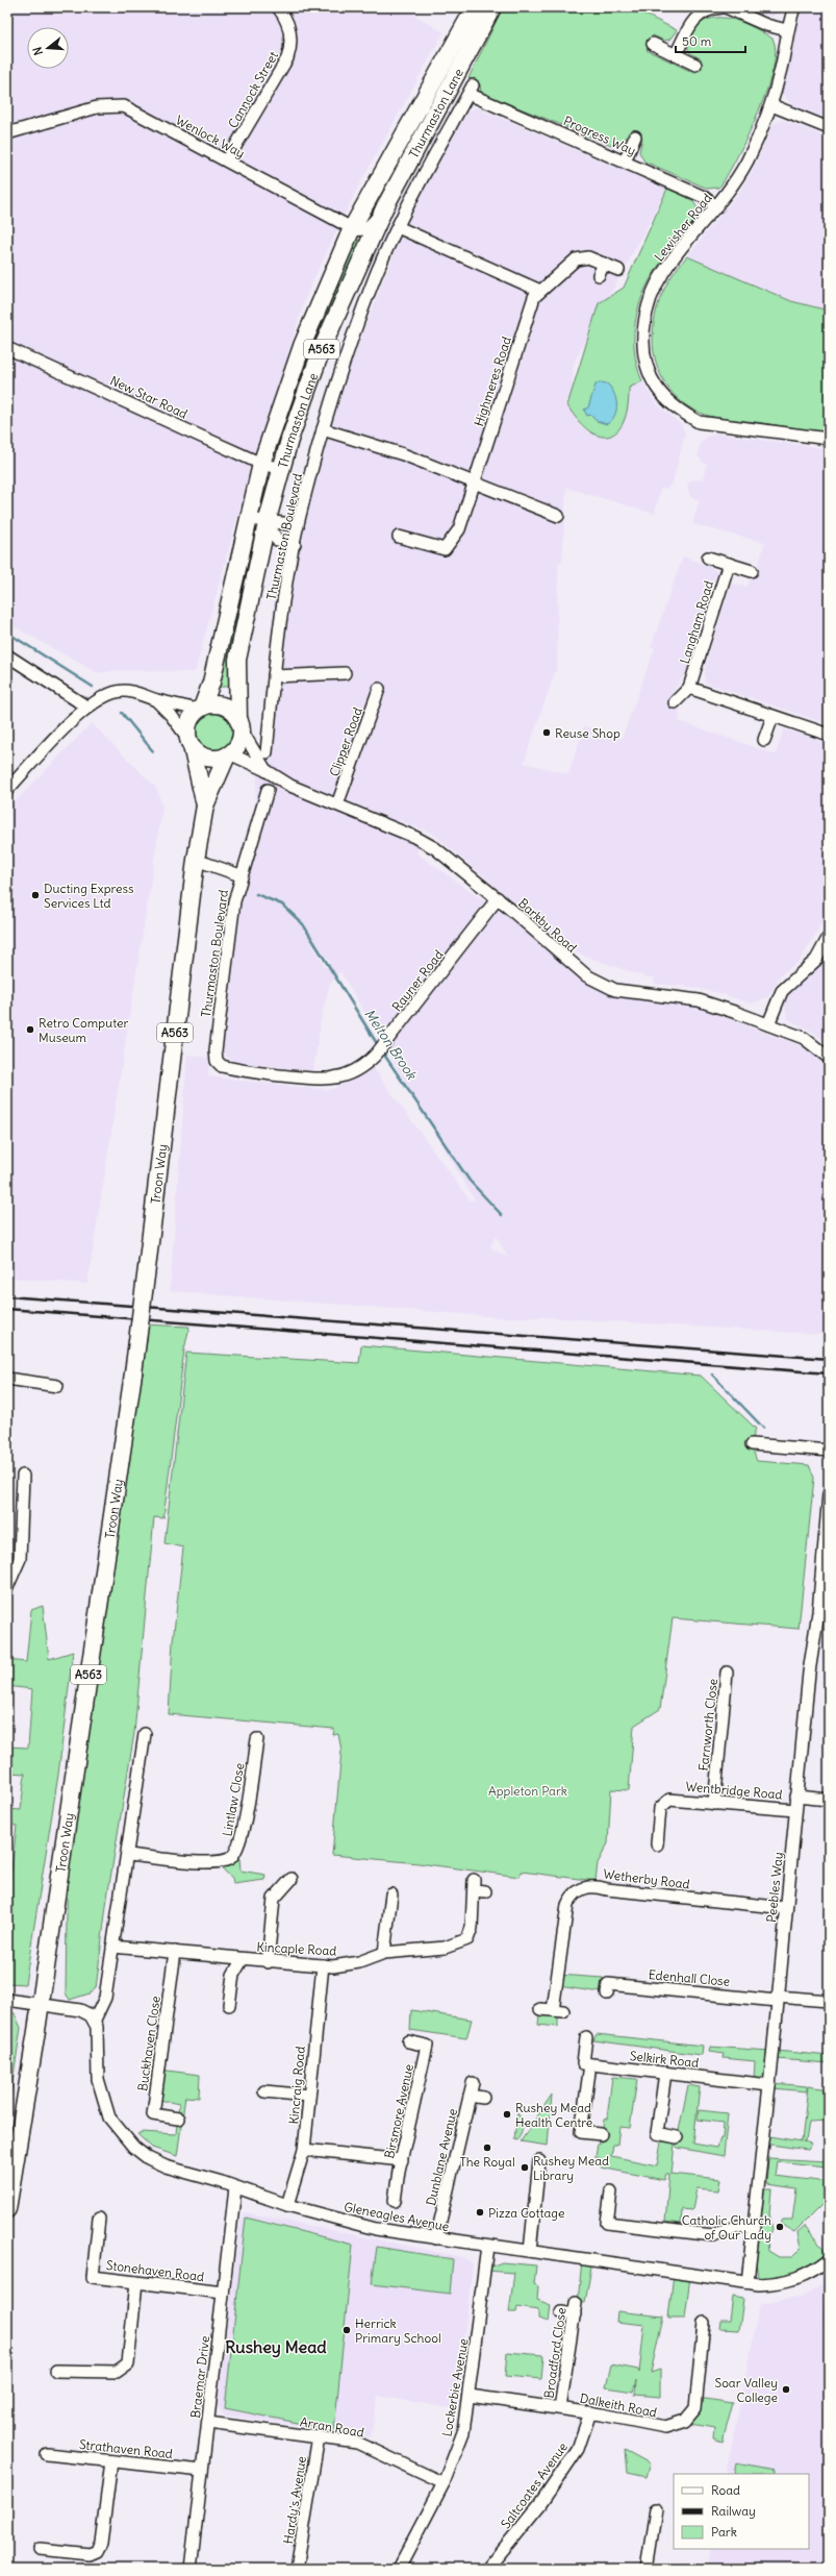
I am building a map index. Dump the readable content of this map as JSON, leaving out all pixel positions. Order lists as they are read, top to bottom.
{
  "streets": {
    "highway": ["Thurmaston Lane", "A563", "Troon Way"],
    "street": [
      "Cannock Street",
      "Progress Way",
      "Wenlock Way",
      "Lewisher Road",
      "Highmeres Road",
      "New Star Road",
      "Thurmaston Boulevard",
      "Langham Road",
      "Clipper Road",
      "Barkby Road",
      "Rayner Road",
      "Farnworth Close",
      "Wentbridge Road",
      "Lintlaw Close",
      "Wetherby Road",
      "Peebles Way",
      "Kincaple Road",
      "Edenhall Close",
      "Buckhaven Close",
      "Selkirk Road",
      "Kincraig Road",
      "Birsmore Avenue",
      "Dunblane Avenue",
      "Gleneagles Avenue",
      "Stonehaven Road",
      "Broadford Close",
      "Braemar Drive",
      "Lockerbie Avenue",
      "Dalkeith Road",
      "Arran Road",
      "Strathaven Road",
      "Saltcoates Avenue",
      "Hardy's Avenue"
    ]
  },
  "crossings": [
    ["Cannock Street", "Wenlock Way"],
    ["Thurmaston Lane", "Wenlock Way"],
    ["Thurmaston Lane", "New Star Road"],
    ["Thurmaston Lane", "Barkby Road"],
    ["Thurmaston Lane", "Troon Way"],
    ["Progress Way", "Lewisher Road"],
    ["Progress Way", "Thurmaston Boulevard"],
    ["Thurmaston Boulevard", "Rayner Road"],
    ["Clipper Road", "Barkby Road"],
    ["Barkby Road", "Rayner Road"],
    ["Barkby Road", "Troon Way"],
    ["Farnworth Close", "Wentbridge Road"],
    ["Wentbridge Road", "Peebles Way"],
    ["Wetherby Road", "Peebles Way"],
    ["Peebles Way", "Edenhall Close"],
    ["Peebles Way", "Selkirk Road"],
    ["Peebles Way", "Gleneagles Avenue"],
    ["Kincaple Road", "Buckhaven Close"],
    ["Kincaple Road", "Kincraig Road"],
    ["Kincraig Road", "Gleneagles Avenue"],
    ["Dunblane Avenue", "Gleneagles Avenue"],
    ["Gleneagles Avenue", "Braemar Drive"],
    ["Gleneagles Avenue", "Lockerbie Avenue"],
    ["Stonehaven Road", "Braemar Drive"],
    ["Broadford Close", "Dalkeith Road"],
    ["Braemar Drive", "Arran Road"],
    ["Braemar Drive", "Strathaven Road"],
    ["Lockerbie Avenue", "Dalkeith Road"],
    ["Lockerbie Avenue", "Arran Road"],
    ["Dalkeith Road", "Saltcoates Avenue"],
    ["Arran Road", "Hardy's Avenue"]
  ],
  "districts": ["Rushey Mead"],
  "water": ["Melton Brook"],
  "parks": ["Appleton Park"],
  "places": [
    "Reuse Shop",
    "Ducting Express Services Ltd",
    "Retro Computer Museum",
    "Rushey Mead Health Centre",
    "The Royal",
    "Rushey Mead Library",
    "Pizza Cottage",
    "Catholic Church of Our Lady",
    "Herrick Primary School",
    "Soar Valley College"
  ],
  "legend": ["Road", "Railway", "Park"],
  "scale_bar": "50 m",
  "north": "left"
}
